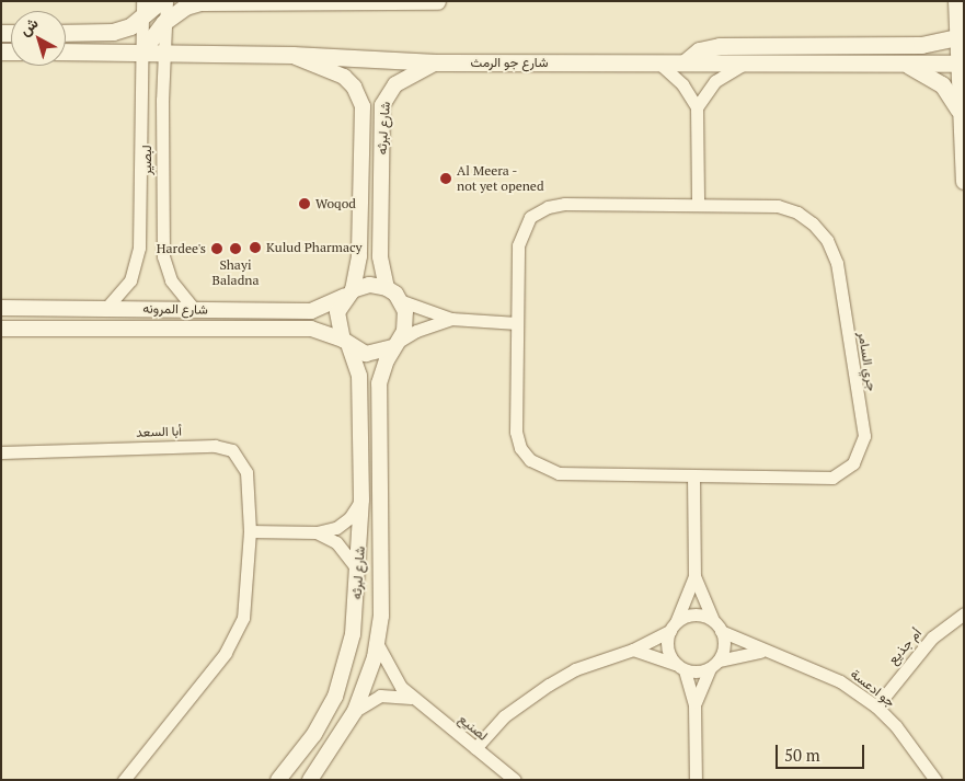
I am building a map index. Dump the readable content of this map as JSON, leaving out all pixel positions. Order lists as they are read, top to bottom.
{
  "streets": {
    "main road": ["شارع جو الرمث"],
    "street": [
      "شارع لبرثه",
      "لبصير",
      "شارع المرونه",
      "جري السامر",
      "أبا السعد",
      "أم جذيع",
      "جو ادعسة",
      "لصنيع"
    ]
  },
  "crossings": [
    ["شارع جو الرمث", "شارع لبرثه"],
    ["شارع جو الرمث", "لبصير"],
    ["شارع لبرثه", "شارع المرونه"],
    ["شارع لبرثه", "لصنيع"],
    ["لبصير", "شارع المرونه"],
    ["أم جذيع", "جو ادعسة"]
  ],
  "places": [
    "Al Meera - not yet opened",
    "Woqod",
    "Kulud Pharmacy",
    "Hardee's",
    "Shayi Baladna"
  ],
  "scale_bar": "50 m",
  "north": "top left"
}
